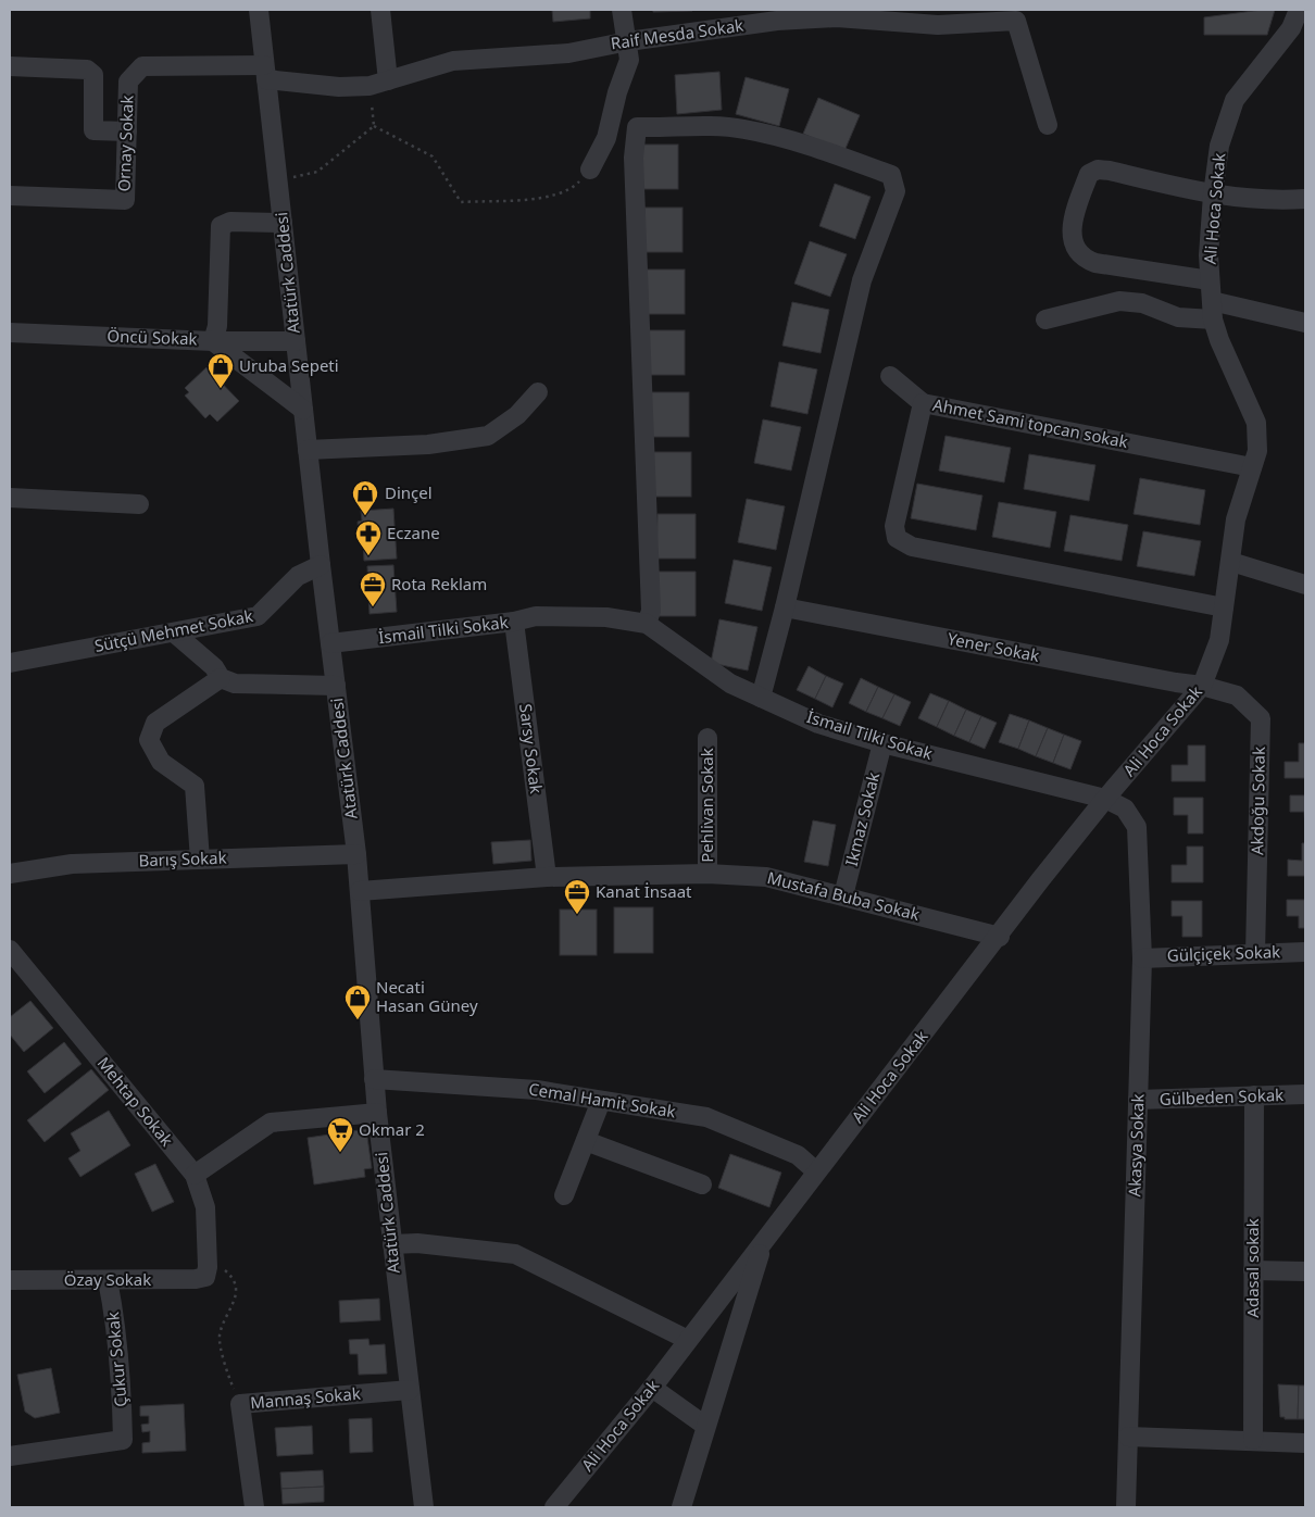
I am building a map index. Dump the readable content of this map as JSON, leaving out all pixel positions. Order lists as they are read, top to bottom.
{
  "streets": {
    "street": [
      "Raif Mesda Sokak",
      "Ornay Sokak",
      "Ali Hoca Sokak",
      "Atatürk Caddesi",
      "Öncü Sokak",
      "Ahmet Sami topcan sokak",
      "İsmail Tilki Sokak",
      "Sütçü Mehmet Sokak",
      "Yener Sokak",
      "Sarsy Sokak",
      "Akdoğu Sokak",
      "Pehlivan Sokak",
      "Ikmaz Sokak",
      "Barış Sokak",
      "Mustafa Buba Sokak",
      "Gülçiçek Sokak",
      "Gülbeden Sokak",
      "Cemal Hamit Sokak",
      "Mehtap Sokak",
      "Akasya Sokak",
      "Adasal sokak",
      "Özay Sokak",
      "Çukur Sokak",
      "Mannaş Sokak"
    ]
  },
  "crossings": [
    ["Raif Mesda Sokak", "Ornay Sokak"],
    ["Raif Mesda Sokak", "Atatürk Caddesi"],
    ["Ornay Sokak", "Atatürk Caddesi"],
    ["Ali Hoca Sokak", "Ahmet Sami topcan sokak"],
    ["Ali Hoca Sokak", "İsmail Tilki Sokak"],
    ["Ali Hoca Sokak", "Yener Sokak"],
    ["Ali Hoca Sokak", "Akdoğu Sokak"],
    ["Ali Hoca Sokak", "Mustafa Buba Sokak"],
    ["Ali Hoca Sokak", "Cemal Hamit Sokak"],
    ["Ali Hoca Sokak", "Akasya Sokak"],
    ["Atatürk Caddesi", "Öncü Sokak"],
    ["Atatürk Caddesi", "İsmail Tilki Sokak"],
    ["Atatürk Caddesi", "Sütçü Mehmet Sokak"],
    ["Atatürk Caddesi", "Barış Sokak"],
    ["Atatürk Caddesi", "Mustafa Buba Sokak"],
    ["Atatürk Caddesi", "Cemal Hamit Sokak"],
    ["Atatürk Caddesi", "Mannaş Sokak"],
    ["İsmail Tilki Sokak", "Sarsy Sokak"],
    ["İsmail Tilki Sokak", "Ikmaz Sokak"],
    ["İsmail Tilki Sokak", "Akasya Sokak"],
    ["Yener Sokak", "Akdoğu Sokak"],
    ["Sarsy Sokak", "Mustafa Buba Sokak"],
    ["Akdoğu Sokak", "Gülçiçek Sokak"],
    ["Pehlivan Sokak", "Mustafa Buba Sokak"],
    ["Ikmaz Sokak", "Mustafa Buba Sokak"],
    ["Gülçiçek Sokak", "Akasya Sokak"],
    ["Gülbeden Sokak", "Akasya Sokak"],
    ["Gülbeden Sokak", "Adasal sokak"],
    ["Mehtap Sokak", "Özay Sokak"],
    ["Özay Sokak", "Çukur Sokak"]
  ],
  "places": {
    "shop": ["Uruba Sepeti", "Dinçel", "Necati Hasan Güney"],
    "pharmacy": ["Eczane"],
    "office": ["Rota Reklam", "Kanat İnsaat"],
    "supermarket": ["Okmar 2"]
  }
}
